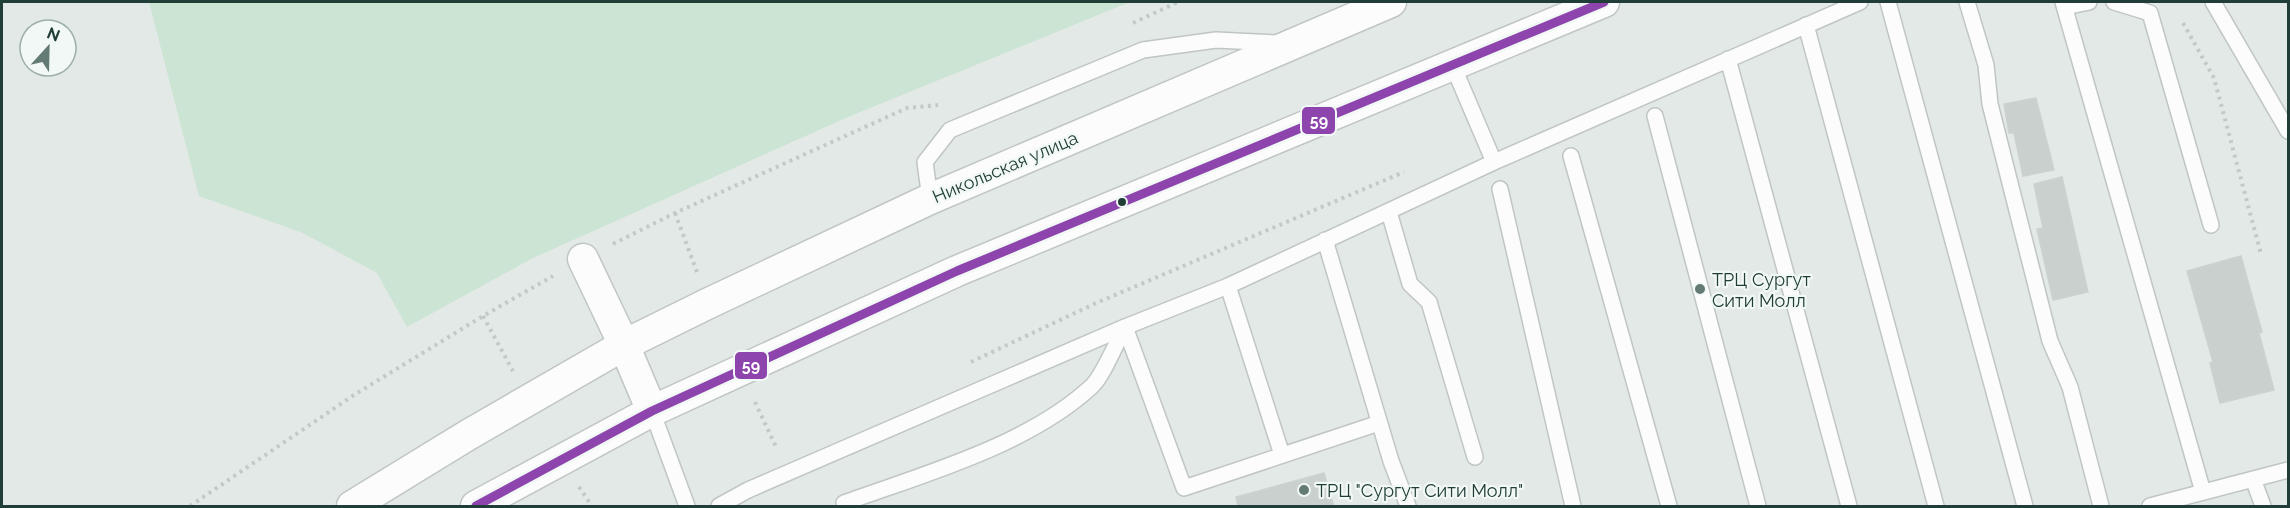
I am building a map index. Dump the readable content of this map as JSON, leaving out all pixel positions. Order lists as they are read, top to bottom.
{
  "streets": {
    "street": ["Никольская улица"]
  },
  "places": ["ТРЦ Сургут Сити Молл", "ТРЦ \"Сургут Сити Молл\""],
  "lines": ["transit line 59"],
  "north": "top"
}
